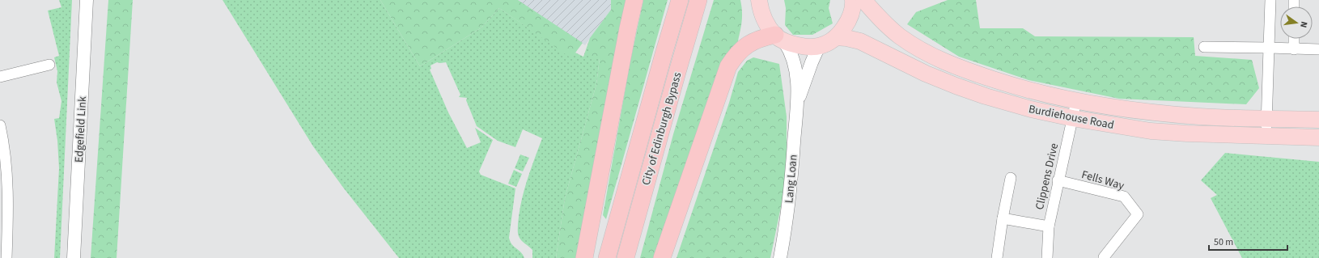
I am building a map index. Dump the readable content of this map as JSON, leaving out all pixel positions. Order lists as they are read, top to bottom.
{
  "streets": {
    "highway": ["City of Edinburgh Bypass"],
    "main road": ["Burdiehouse Road"],
    "street": [
      "Edgefield Link",
      "Clippens Drive",
      "Lang Loan",
      "Fells Way"
    ]
  },
  "crossings": [
    ["Burdiehouse Road", "Clippens Drive"],
    ["Clippens Drive", "Fells Way"]
  ],
  "scale_bar": "50 m",
  "north": "right"
}
